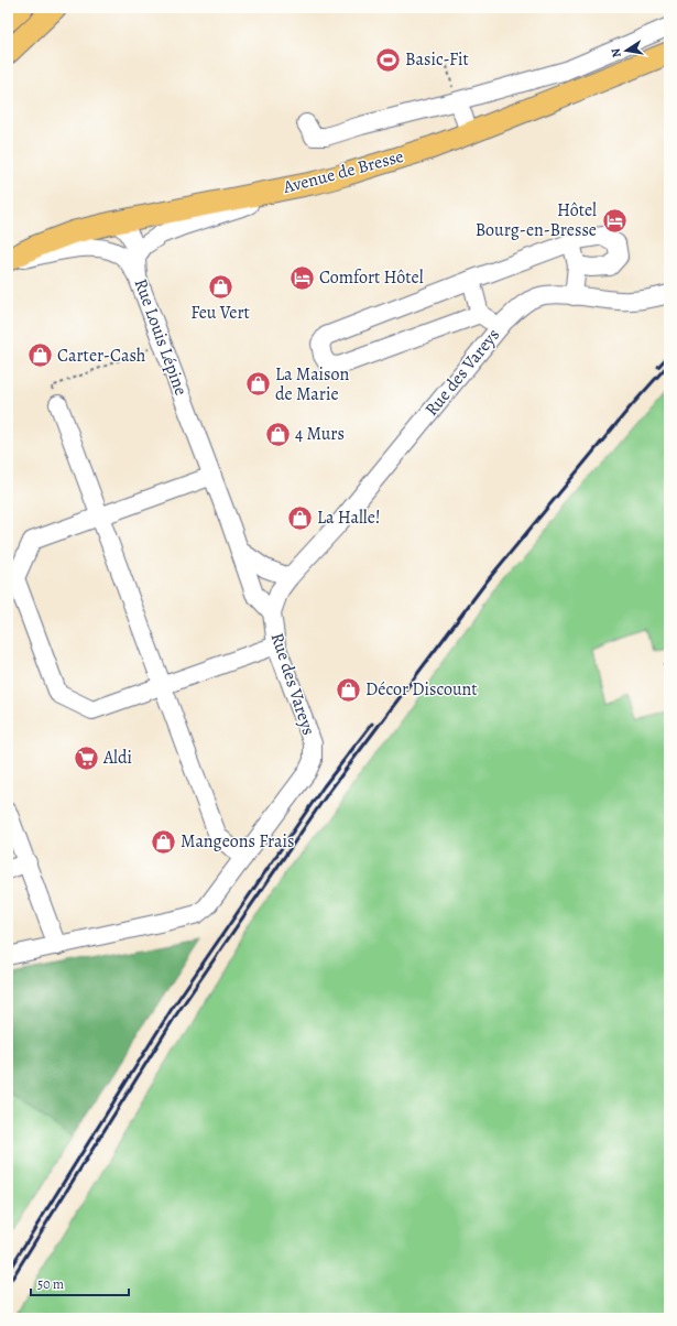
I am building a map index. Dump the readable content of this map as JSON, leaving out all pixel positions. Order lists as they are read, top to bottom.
{
  "streets": {
    "main road": ["Avenue de Bresse"],
    "street": ["Rue Louis Lépine", "Rue des Vareys"]
  },
  "crossings": [
    ["Avenue de Bresse", "Rue Louis Lépine"],
    ["Rue Louis Lépine", "Rue des Vareys"]
  ],
  "places": {
    "sports": ["Basic-Fit"],
    "hotel": ["Hôtel Bourg-en-Bresse", "Comfort Hôtel"],
    "shop": [
      "Feu Vert",
      "Carter-Cash",
      "La Maison de Marie",
      "4 Murs",
      "La Halle!",
      "Décor Discount",
      "Mangeons Frais"
    ],
    "supermarket": ["Aldi"]
  },
  "scale_bar": "50 m",
  "north": "left"
}
